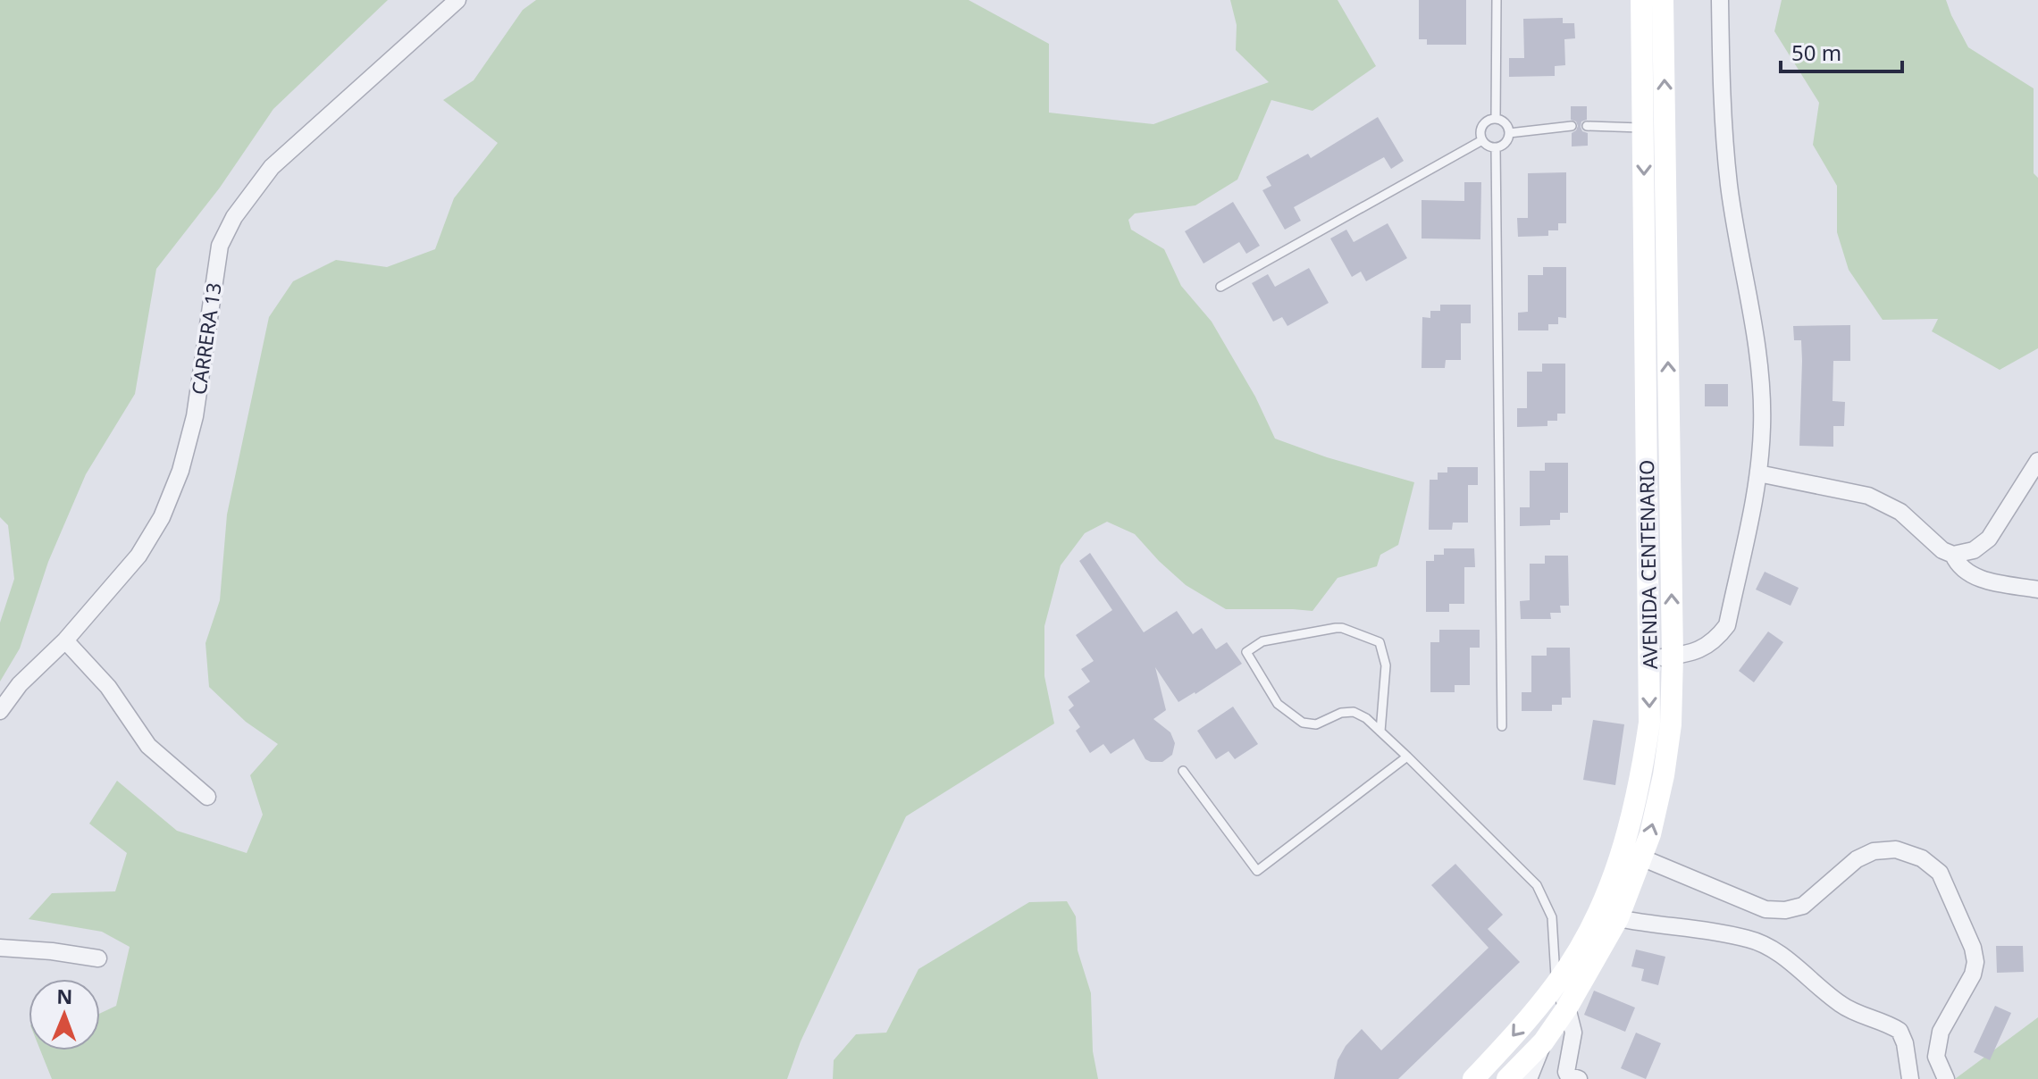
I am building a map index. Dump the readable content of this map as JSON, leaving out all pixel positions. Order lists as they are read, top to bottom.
{
  "streets": {
    "main road": ["AVENIDA CENTENARIO"],
    "street": ["CARRERA 13"]
  },
  "scale_bar": "50 m",
  "north": "top"
}
